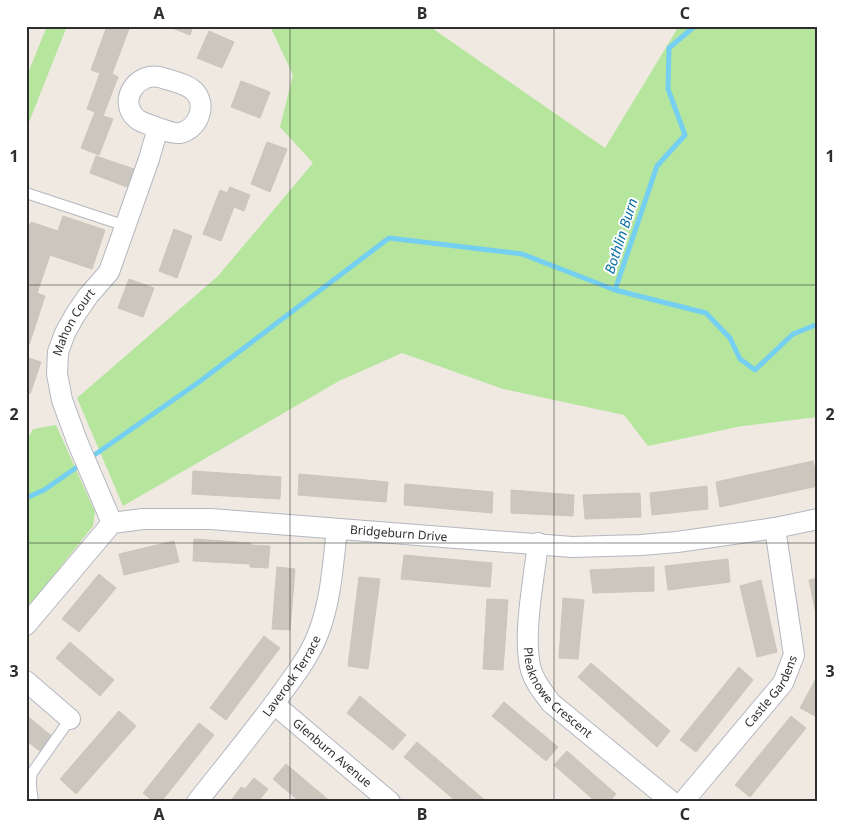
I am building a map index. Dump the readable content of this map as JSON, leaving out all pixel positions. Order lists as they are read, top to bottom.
{
  "streets": {
    "street": [
      "Mahon Court",
      "Bridgeburn Drive",
      "Laverock Terrace",
      "Pleaknowe Crescent",
      "Castle Gardens",
      "Glenburn Avenue"
    ]
  },
  "crossings": [
    ["Mahon Court", "Bridgeburn Drive"],
    ["Bridgeburn Drive", "Laverock Terrace"],
    ["Bridgeburn Drive", "Pleaknowe Crescent"],
    ["Bridgeburn Drive", "Castle Gardens"],
    ["Laverock Terrace", "Glenburn Avenue"]
  ],
  "water": ["Bothlin Burn"],
  "grid": {
    "columns": ["A", "B", "C"],
    "rows": ["1", "2", "3"]
  }
}
